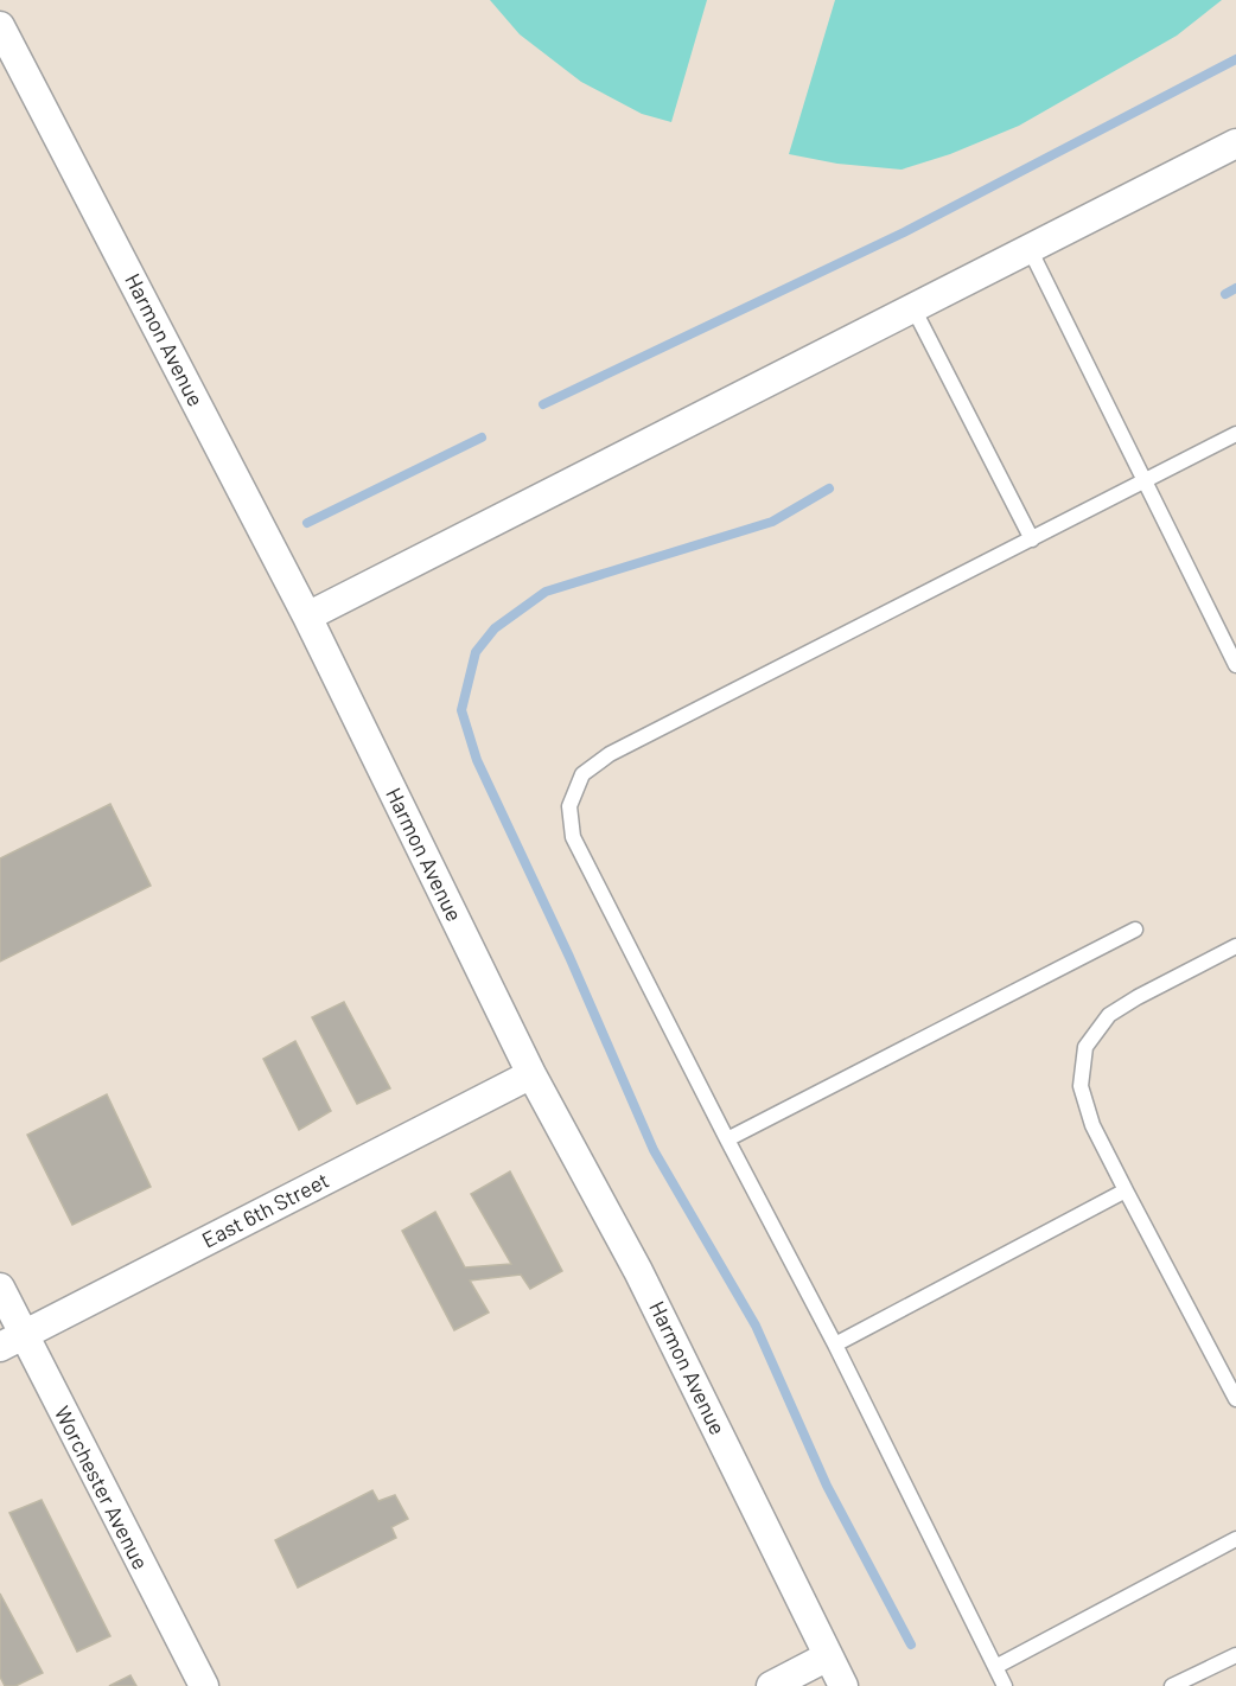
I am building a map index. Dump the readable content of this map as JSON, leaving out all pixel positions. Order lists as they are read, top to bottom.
{
  "streets": {
    "street": ["Harmon Avenue", "East 6th Street", "Worchester Avenue"]
  },
  "crossings": [
    ["Harmon Avenue", "East 6th Street"],
    ["East 6th Street", "Worchester Avenue"]
  ]
}
